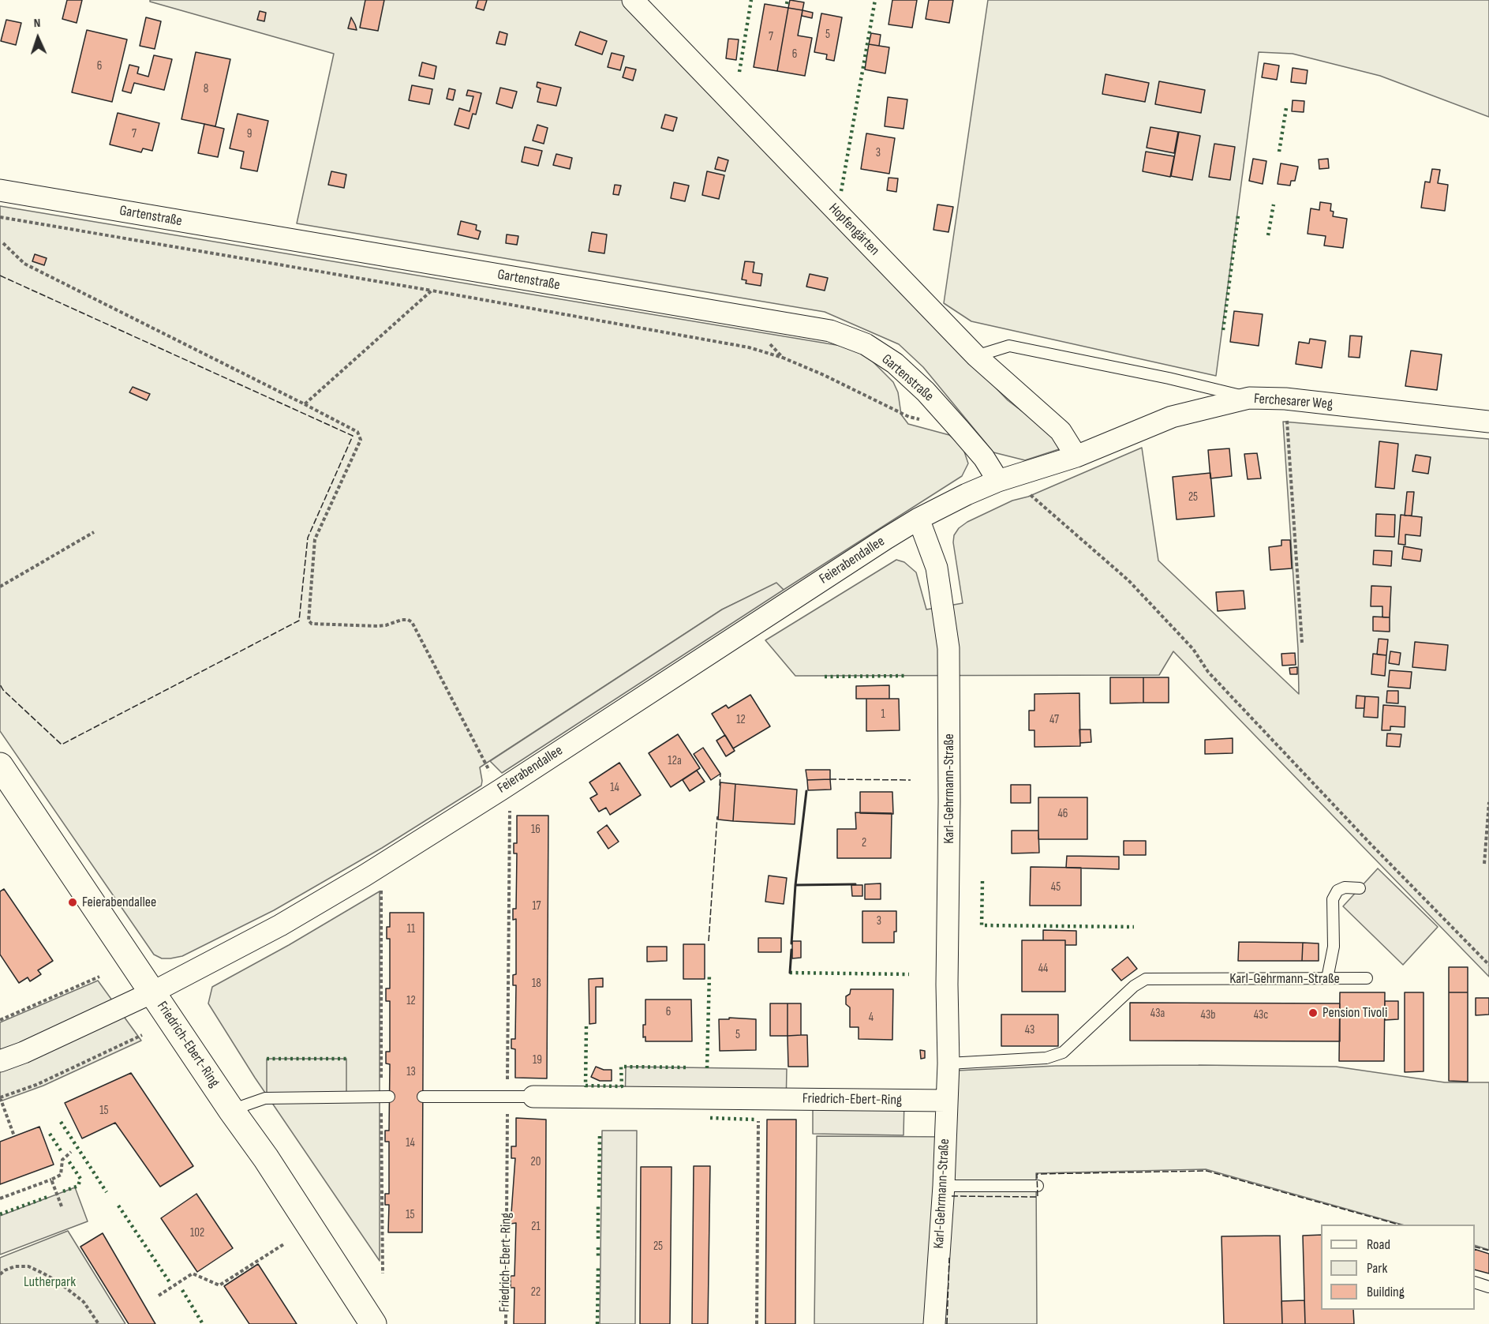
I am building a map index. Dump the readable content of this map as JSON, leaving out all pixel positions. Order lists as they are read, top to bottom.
{
  "streets": {
    "main road": ["Friedrich-Ebert-Ring"],
    "street": [
      "Gartenstraße",
      "Hopfengärten",
      "Ferchesarer Weg",
      "Feierabendallee",
      "Karl-Gehrmann-Straße"
    ]
  },
  "crossings": [
    ["Gartenstraße", "Feierabendallee"],
    ["Hopfengärten", "Ferchesarer Weg"],
    ["Ferchesarer Weg", "Feierabendallee"],
    ["Feierabendallee", "Karl-Gehrmann-Straße"],
    ["Feierabendallee", "Friedrich-Ebert-Ring"],
    ["Karl-Gehrmann-Straße", "Friedrich-Ebert-Ring"]
  ],
  "parks": ["Lutherpark"],
  "places": ["Feierabendallee", "Pension Tivoli"],
  "house_numbers": [
    "5",
    "7",
    "6",
    "6",
    "8",
    "7",
    "9",
    "3",
    "25",
    "1",
    "12",
    "47",
    "12a",
    "14",
    "46",
    "16",
    "2",
    "45",
    "17",
    "3",
    "11",
    "44",
    "18",
    "12",
    "6",
    "43a",
    "43b",
    "43c",
    "4",
    "43",
    "5",
    "19",
    "13",
    "15",
    "14",
    "20",
    "15",
    "21",
    "102",
    "25",
    "22"
  ],
  "legend": ["Road", "Park", "Building"],
  "north": "top"
}
